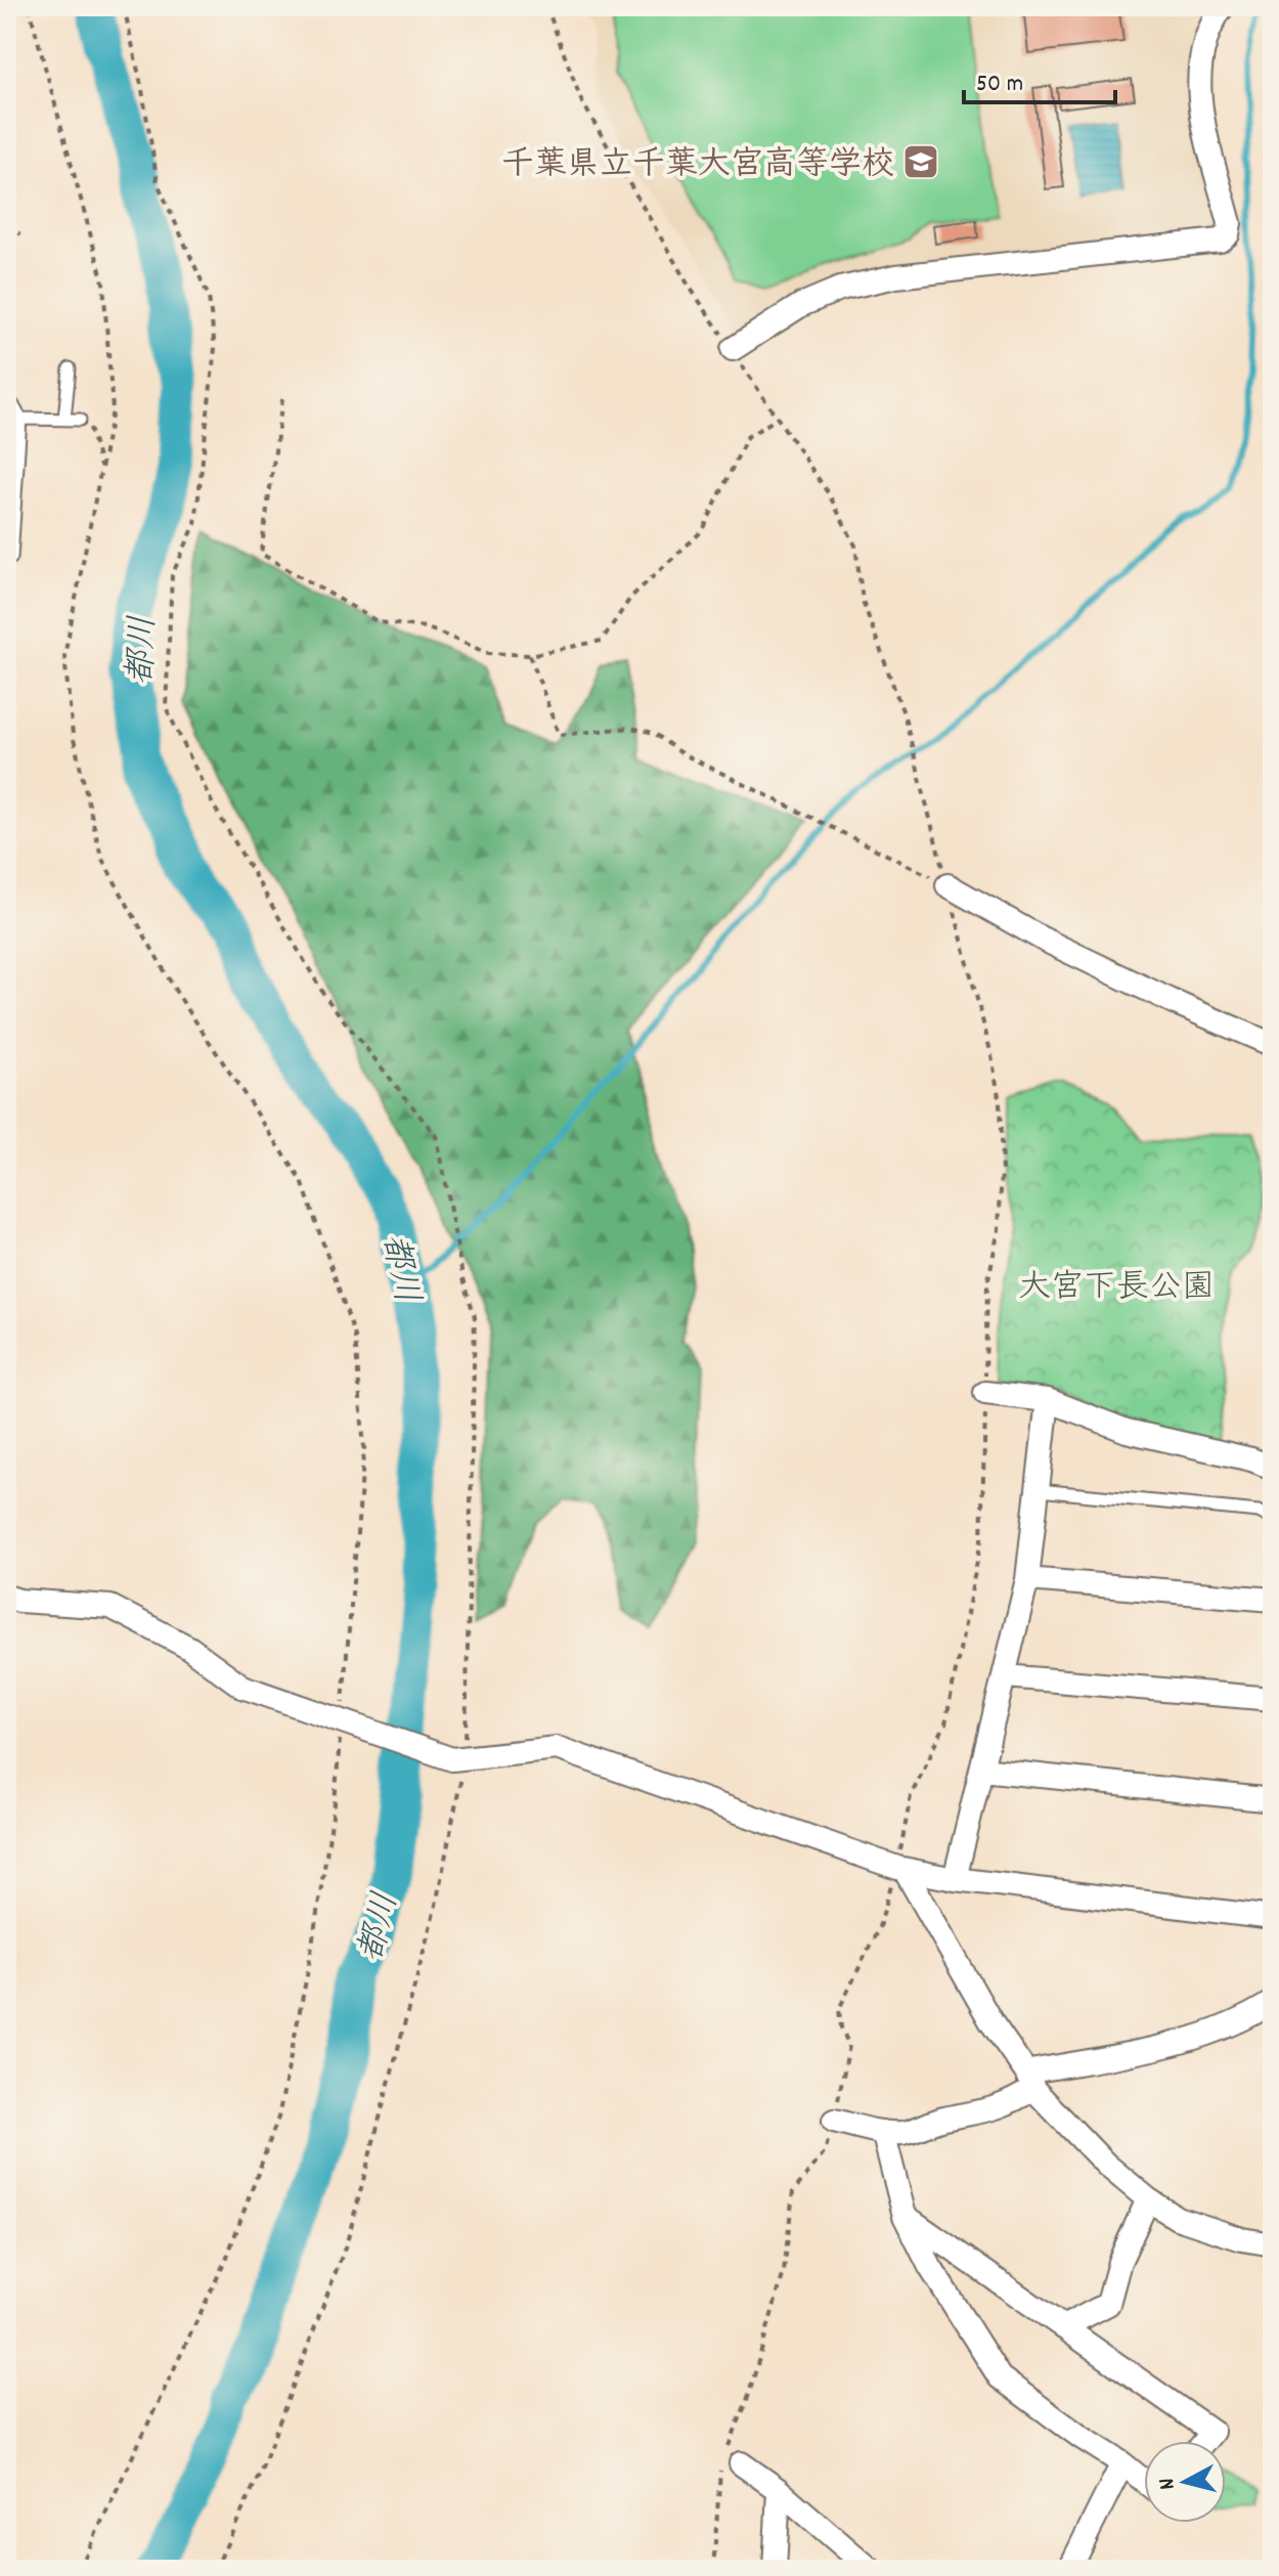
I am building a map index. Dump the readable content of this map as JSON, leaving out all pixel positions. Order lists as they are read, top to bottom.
{
  "water": ["都川"],
  "parks": ["大宮下長公園"],
  "places": {
    "school or university": ["千葉県立千葉大宮高等学校"]
  },
  "scale_bar": "50 m",
  "north": "left"
}
